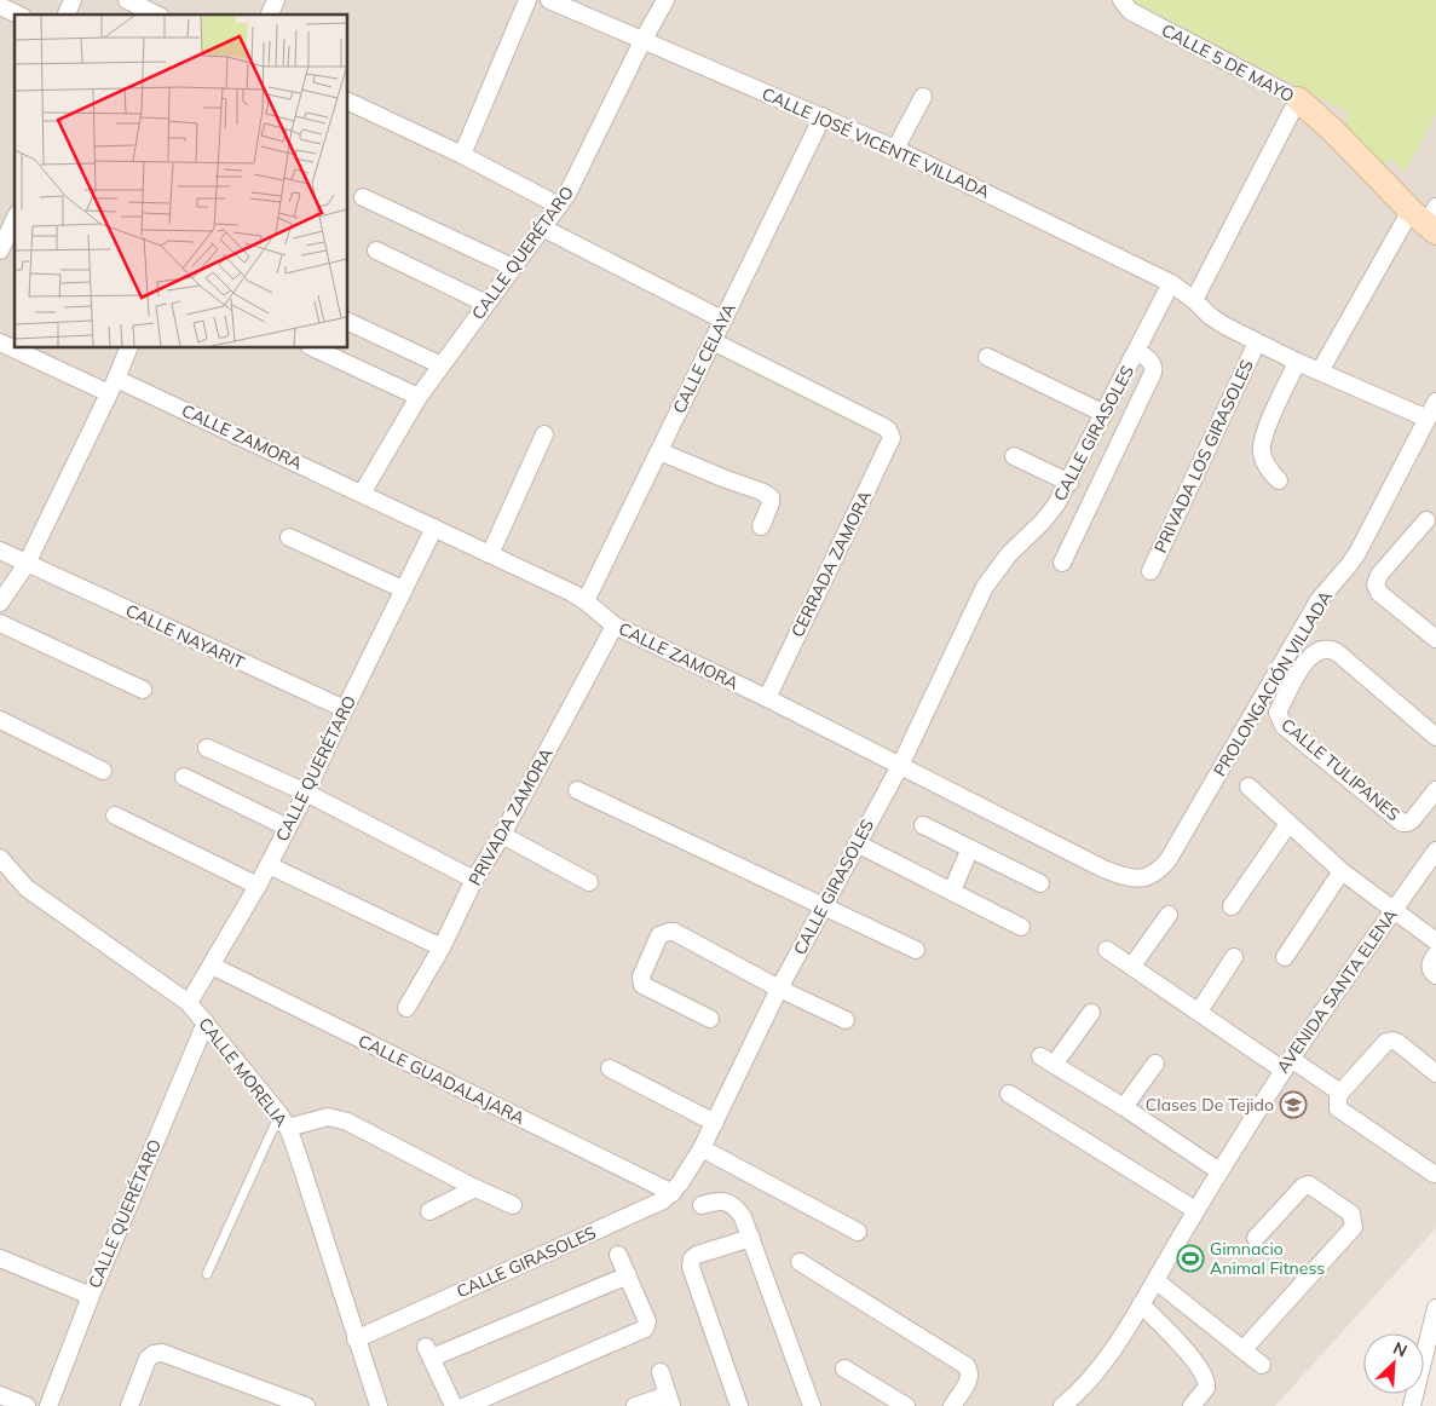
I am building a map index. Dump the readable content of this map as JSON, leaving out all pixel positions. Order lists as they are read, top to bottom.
{
  "streets": {
    "street": [
      "CALLE 5 DE MAYO",
      "CALLE JOSÉ VICENTE VILLADA",
      "CALLE QUERÉTARO",
      "CALLE CELAYA",
      "CALLE GIRASOLES",
      "CALLE ZAMORA",
      "PRIVADA LOS GIRASOLES",
      "CERRADA ZAMORA",
      "CALLE NAYARIT",
      "PROLONGACIÓN VILLADA",
      "CALLE TULIPANES",
      "PRIVADA ZAMORA",
      "AVENIDA SANTA ELENA",
      "CALLE MORELIA",
      "CALLE GUADALAJARA"
    ]
  },
  "crossings": [
    ["CALLE JOSÉ VICENTE VILLADA", "CALLE QUERÉTARO"],
    ["CALLE JOSÉ VICENTE VILLADA", "CALLE CELAYA"],
    ["CALLE JOSÉ VICENTE VILLADA", "CALLE GIRASOLES"],
    ["CALLE QUERÉTARO", "CALLE ZAMORA"],
    ["CALLE QUERÉTARO", "CALLE NAYARIT"],
    ["CALLE QUERÉTARO", "CALLE MORELIA"],
    ["CALLE QUERÉTARO", "CALLE GUADALAJARA"],
    ["CALLE CELAYA", "CALLE ZAMORA"],
    ["CALLE CELAYA", "CERRADA ZAMORA"],
    ["CALLE GIRASOLES", "CALLE ZAMORA"],
    ["CALLE GIRASOLES", "CALLE MORELIA"],
    ["CALLE GIRASOLES", "CALLE GUADALAJARA"],
    ["CALLE ZAMORA", "CERRADA ZAMORA"],
    ["CALLE ZAMORA", "PROLONGACIÓN VILLADA"],
    ["CALLE ZAMORA", "PRIVADA ZAMORA"]
  ],
  "places": {
    "school or university": ["Clases De Tejido"],
    "sports": ["Gimnacio Animal Fitness"]
  },
  "north": "top right"
}
